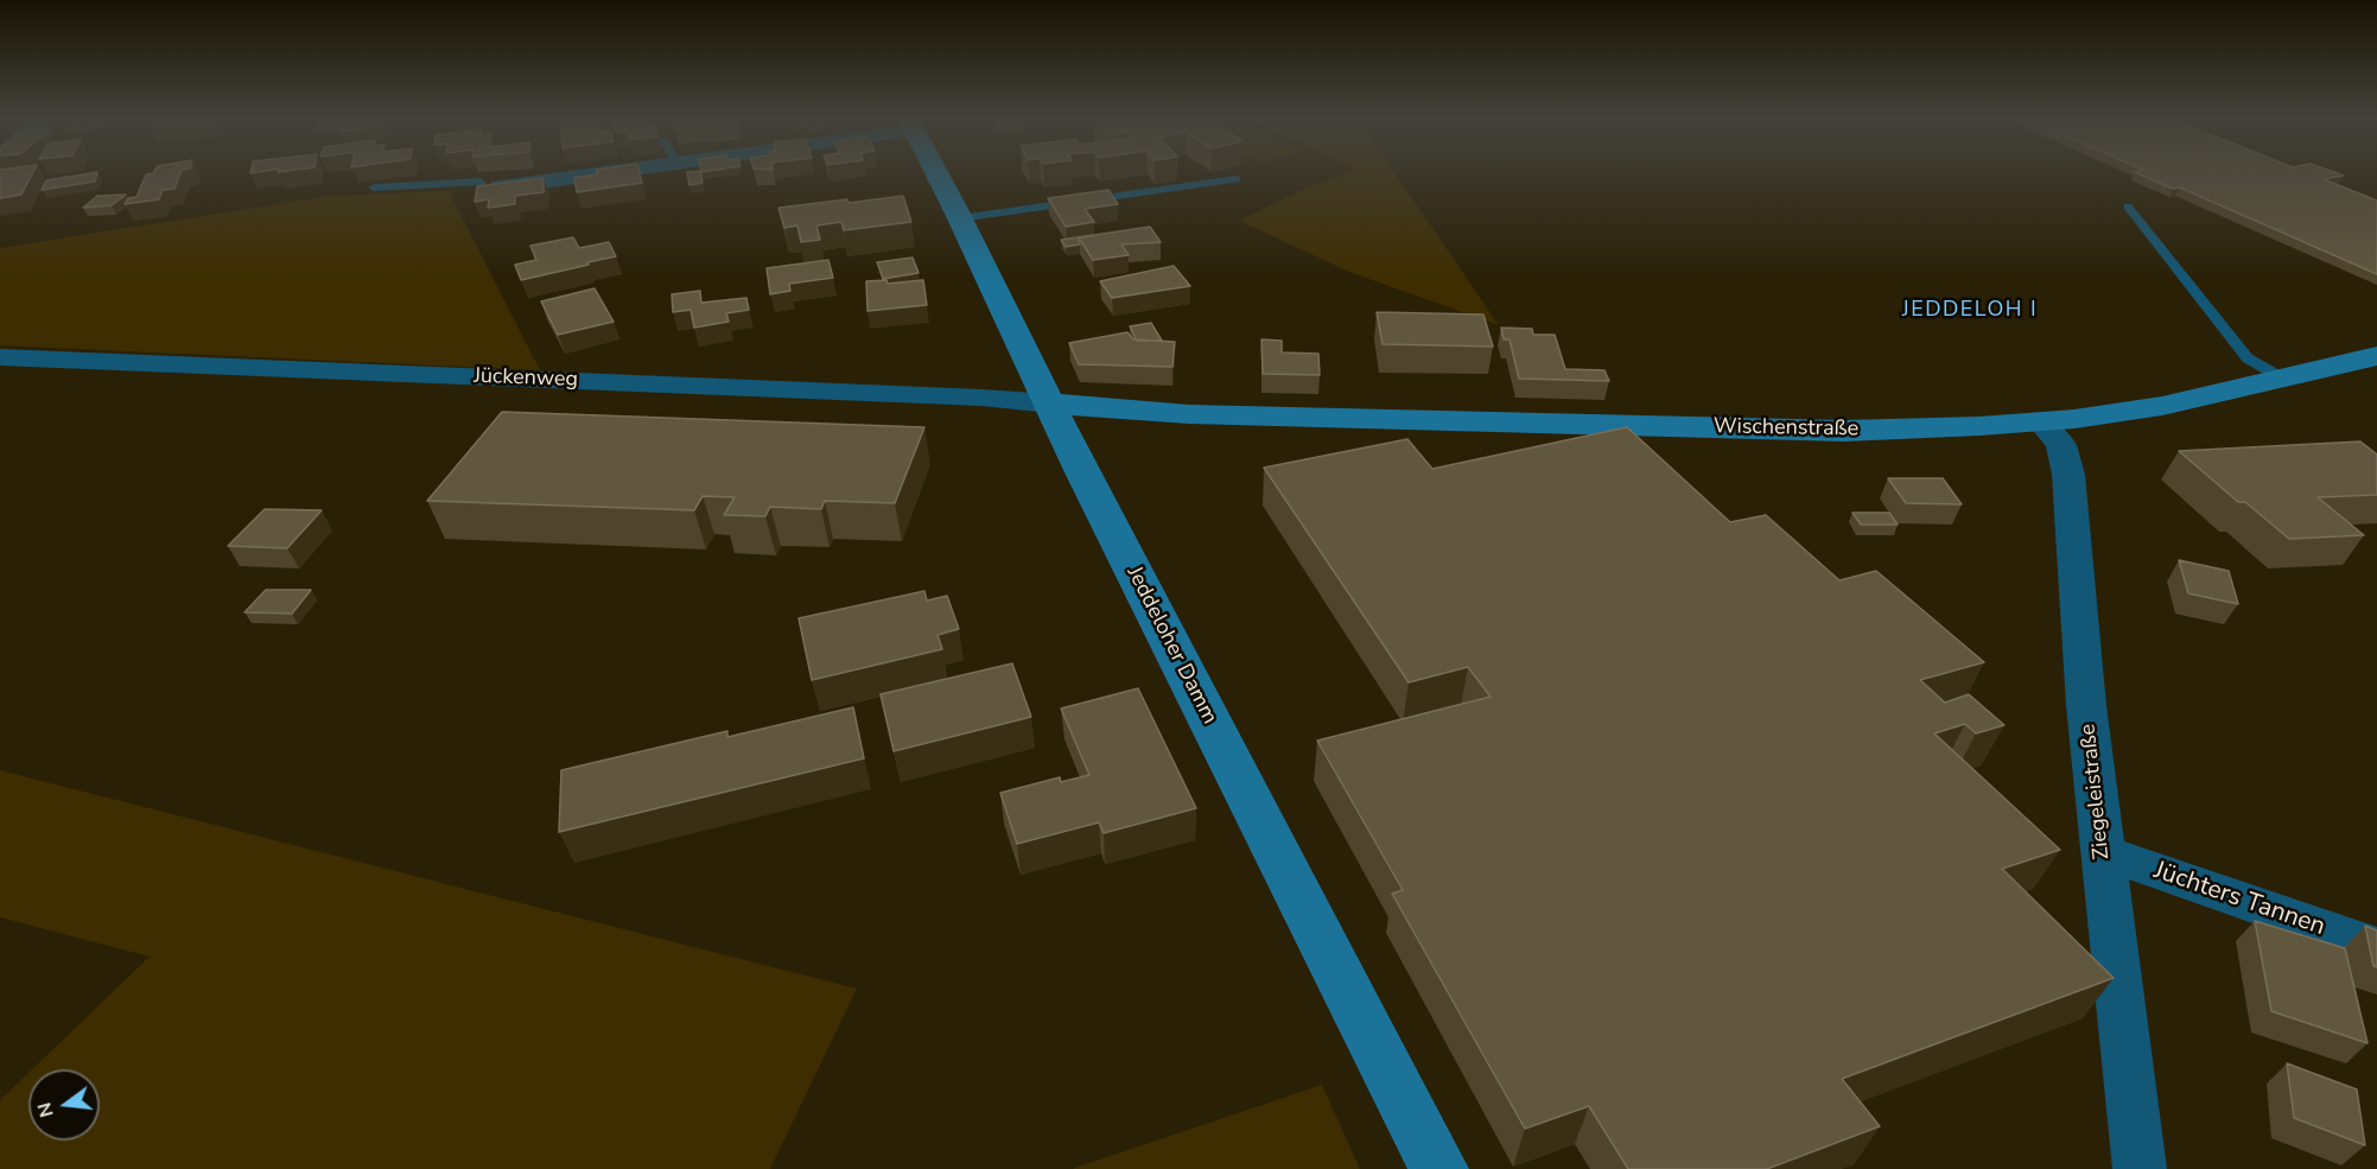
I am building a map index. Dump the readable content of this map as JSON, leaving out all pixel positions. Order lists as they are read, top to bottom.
{
  "streets": {
    "main road": ["Wischenstraße", "Jeddeloher Damm"],
    "street": ["Jückenweg", "Ziegeleistraße", "Jüchters Tannen"]
  },
  "crossings": [
    ["Jückenweg", "Wischenstraße"],
    ["Jückenweg", "Jeddeloher Damm"],
    ["Wischenstraße", "Jeddeloher Damm"],
    ["Wischenstraße", "Ziegeleistraße"],
    ["Ziegeleistraße", "Jüchters Tannen"]
  ],
  "districts": ["JEDDELOH I"],
  "north": "left"
}
